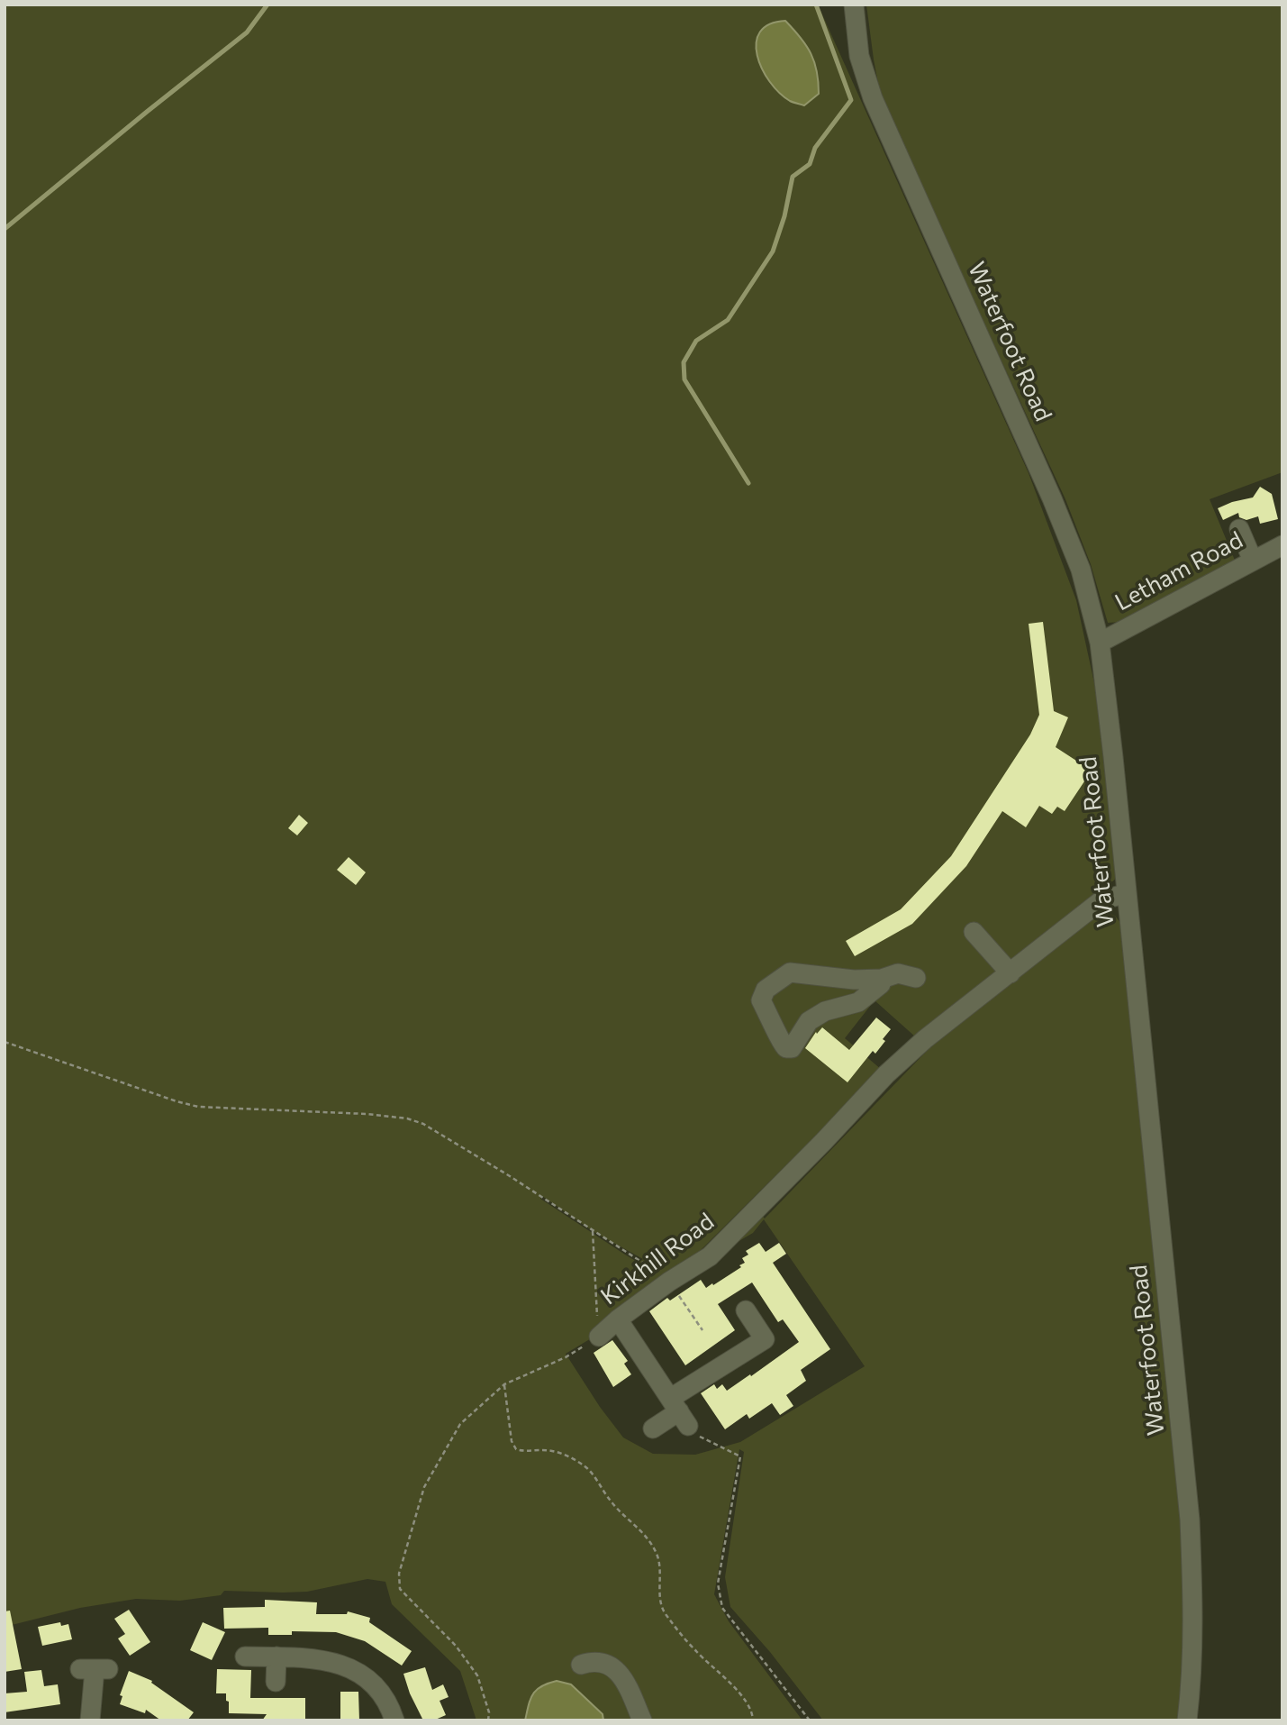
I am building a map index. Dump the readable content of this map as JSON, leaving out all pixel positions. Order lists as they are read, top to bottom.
{
  "streets": {
    "street": ["Waterfoot Road", "Letham Road", "Kirkhill Road"]
  },
  "crossings": [
    ["Waterfoot Road", "Letham Road"],
    ["Waterfoot Road", "Kirkhill Road"]
  ]
}
